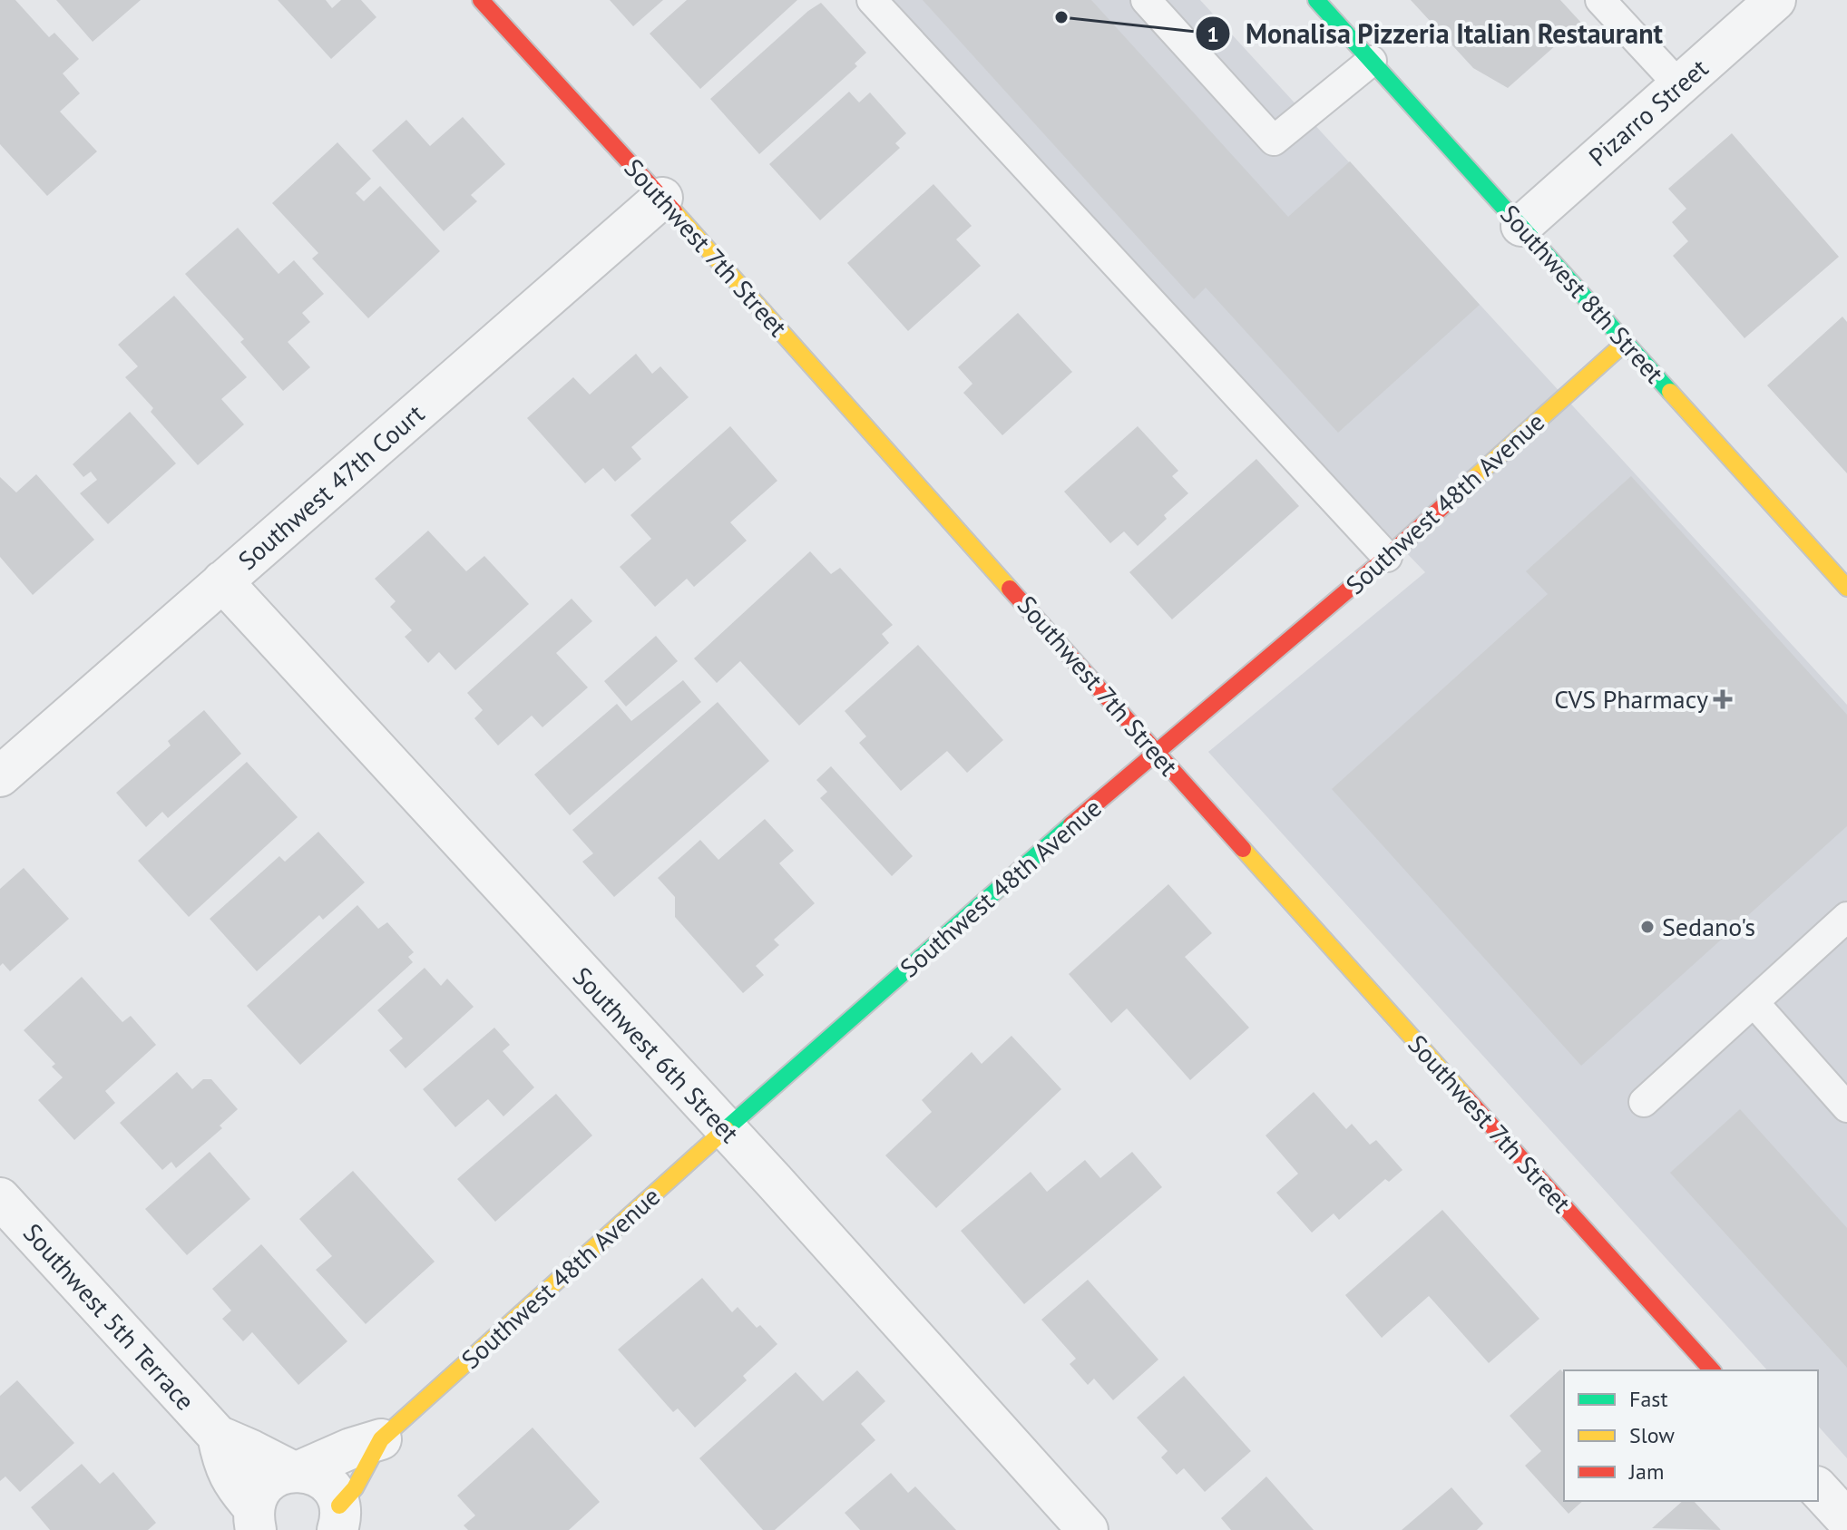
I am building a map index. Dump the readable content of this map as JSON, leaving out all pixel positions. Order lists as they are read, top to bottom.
{
  "streets": {
    "street": [
      "Pizarro Street",
      "Southwest 7th Street",
      "Southwest 8th Street",
      "Southwest 47th Court",
      "Southwest 48th Avenue",
      "Southwest 6th Street",
      "Southwest 5th Terrace"
    ]
  },
  "crossings": [
    ["Pizarro Street", "Southwest 8th Street"],
    ["Southwest 7th Street", "Southwest 47th Court"],
    ["Southwest 7th Street", "Southwest 48th Avenue"],
    ["Southwest 8th Street", "Southwest 48th Avenue"],
    ["Southwest 47th Court", "Southwest 6th Street"],
    ["Southwest 48th Avenue", "Southwest 6th Street"],
    ["Southwest 48th Avenue", "Southwest 5th Terrace"]
  ],
  "places": {
    "other": ["Monalisa Pizzeria Italian Restaurant", "Sedano's"],
    "health": ["CVS Pharmacy"]
  },
  "legend": ["Fast", "Slow", "Jam"]
}
